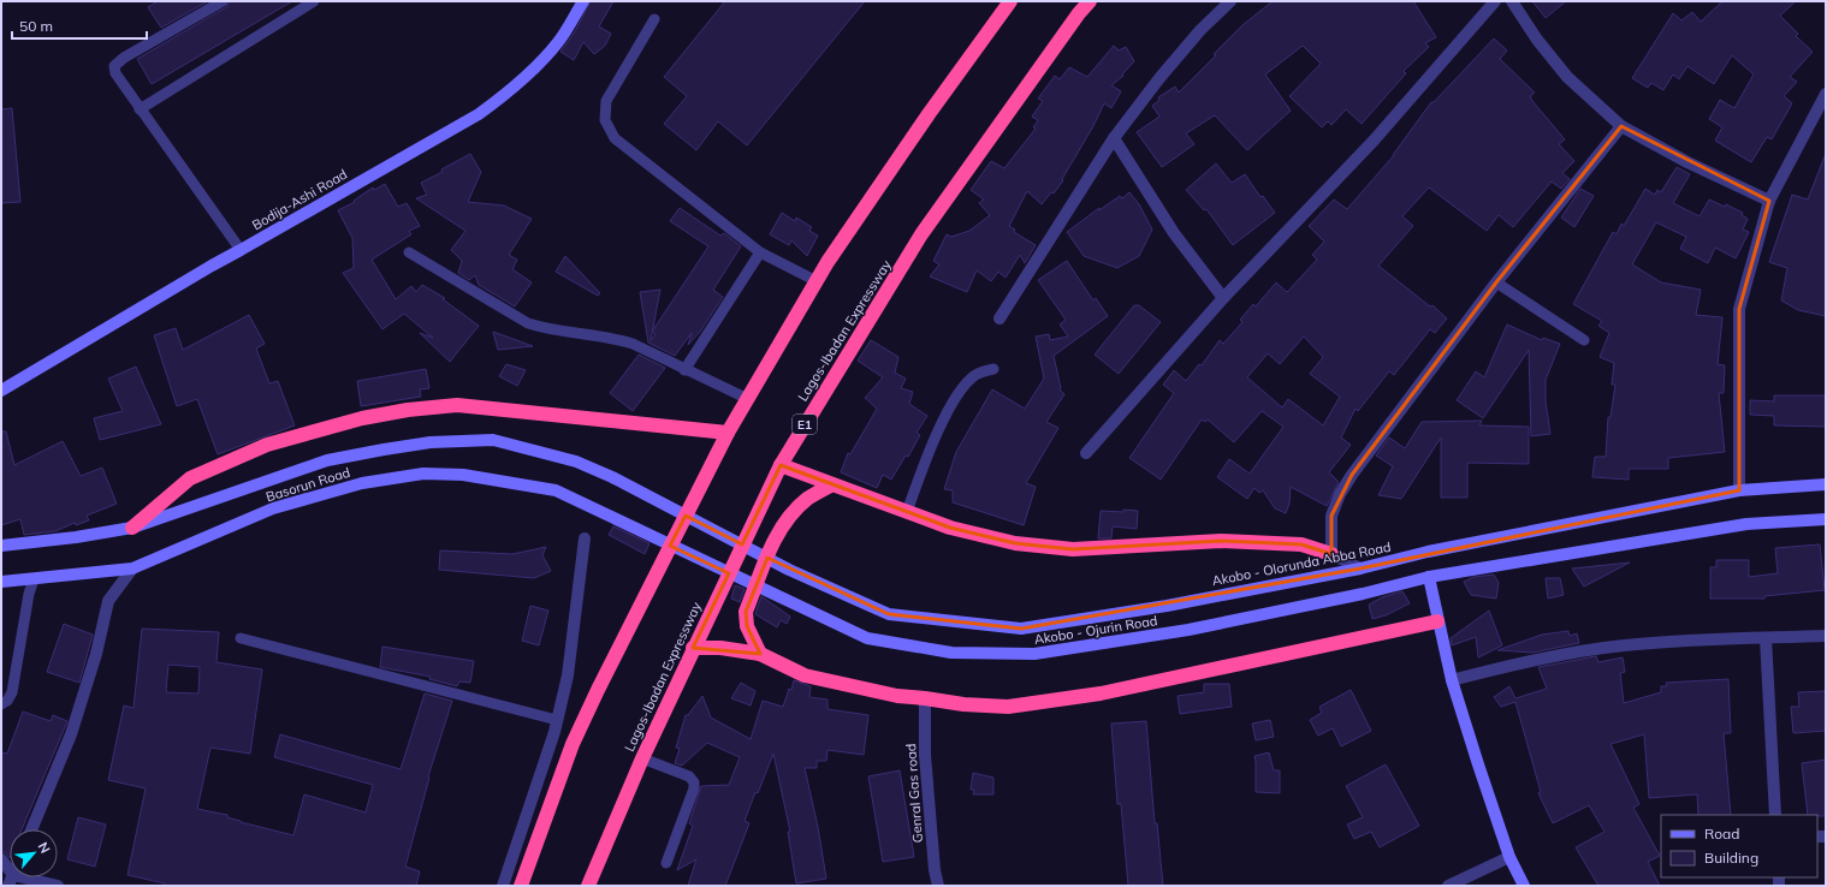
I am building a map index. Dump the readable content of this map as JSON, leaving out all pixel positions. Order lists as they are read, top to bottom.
{
  "streets": {
    "highway": ["Lagos-Ibadan Expressway", "E1"],
    "main road": [
      "Bodija-Ashi Road",
      "Basorun Road",
      "Akobo - Olorunda Abba Road",
      "Akobo - Ojurin Road"
    ],
    "street": ["Genral Gas road"]
  },
  "crossings": [
    ["Basorun Road", "Akobo - Olorunda Abba Road"],
    ["Basorun Road", "Akobo - Ojurin Road"]
  ],
  "legend": ["Road", "Building"],
  "scale_bar": "50 m",
  "north": "top right"
}
